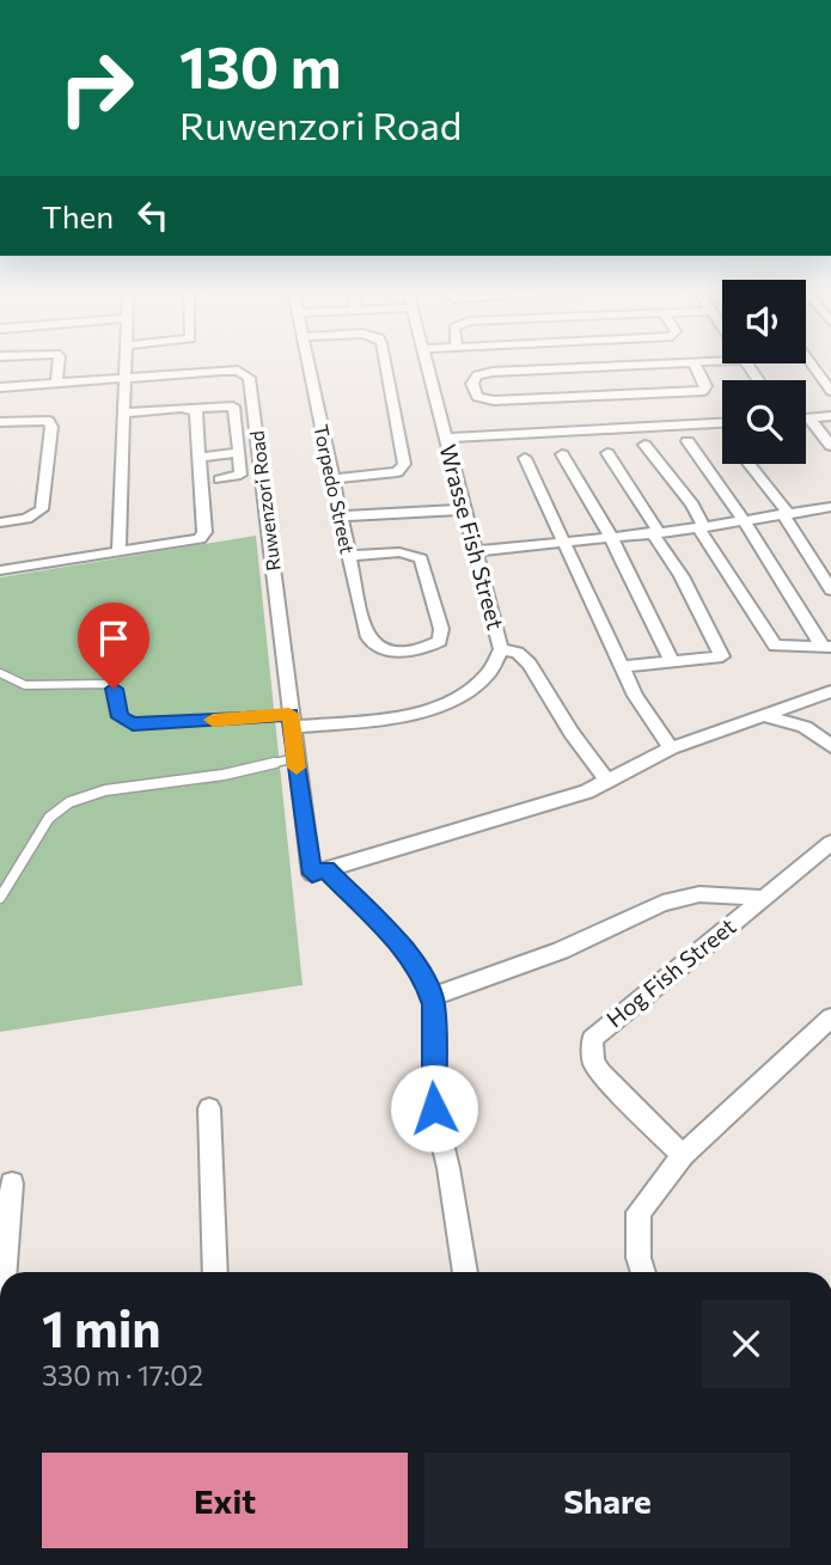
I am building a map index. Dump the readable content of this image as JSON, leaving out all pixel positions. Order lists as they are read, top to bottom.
{
  "streets": {
    "street": [
      "Torpedo Street",
      "Ruwenzori Road",
      "Wrasse Fish Street",
      "Hog Fish Street"
    ]
  },
  "crossings": [
    ["Ruwenzori Road", "Wrasse Fish Street"]
  ],
  "page": {
    "turn": ["130 m", "Ruwenzori Road"],
    "then": "Then",
    "heading": ["1 min", "330 m · 17:02"],
    "buttons": ["Exit", "Share"]
  }
}
